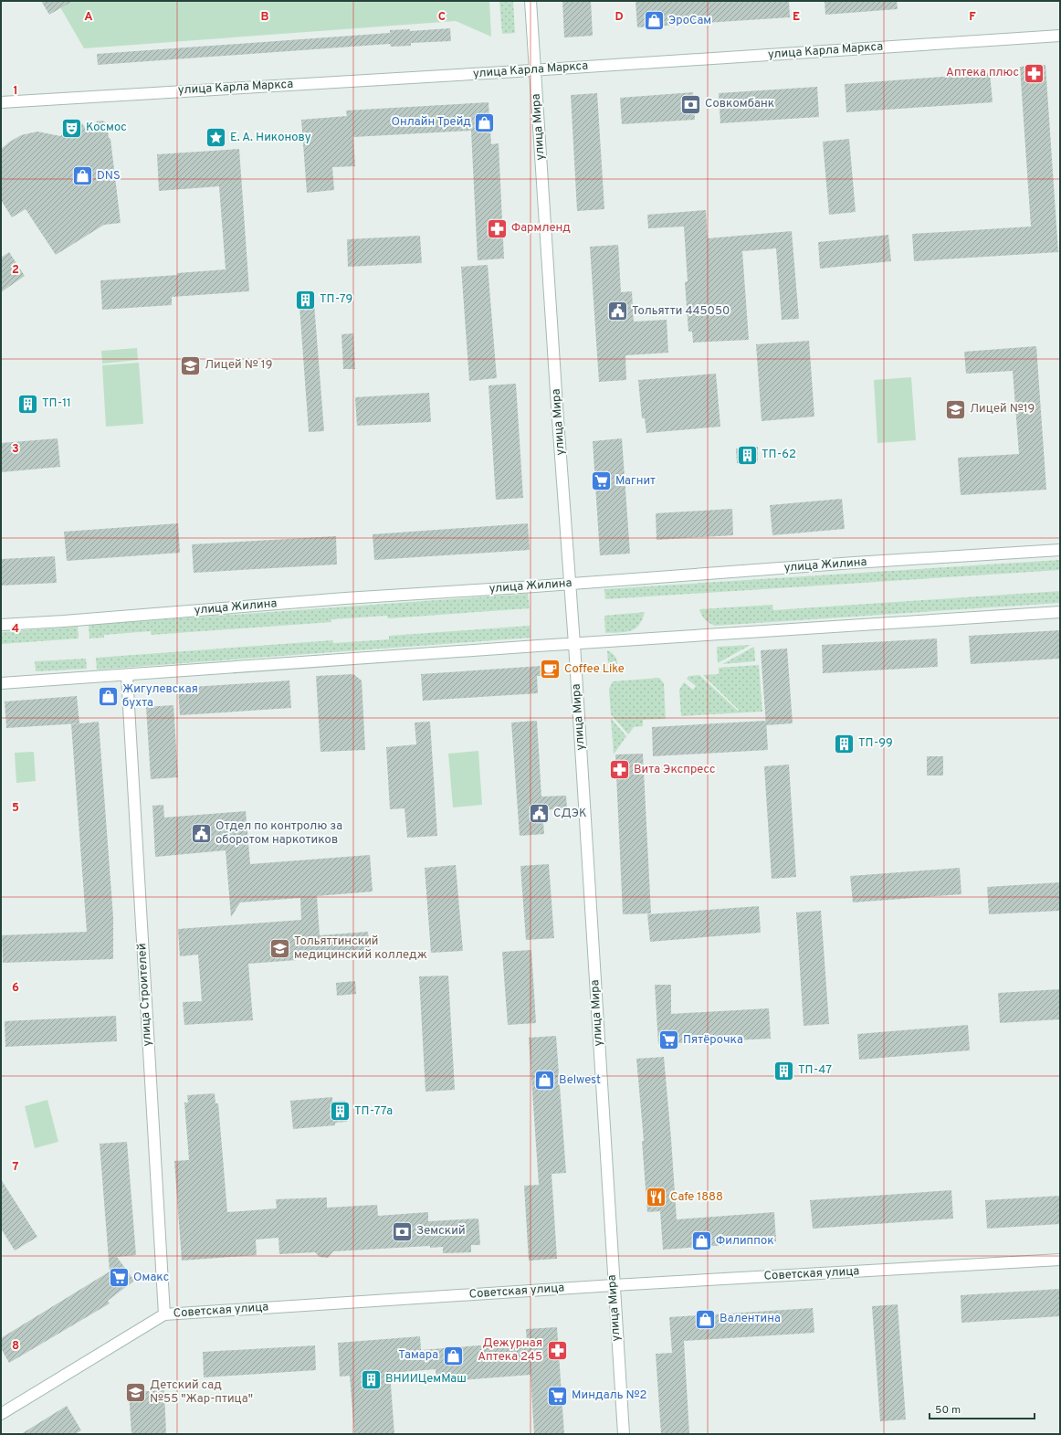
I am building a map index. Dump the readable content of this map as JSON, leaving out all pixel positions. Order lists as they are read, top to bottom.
{
  "streets": {
    "main road": [
      "улица Карла Маркса",
      "улица Мира",
      "улица Жилина",
      "улица Строителей",
      "Советская улица"
    ]
  },
  "crossings": [
    ["улица Карла Маркса", "улица Мира"],
    ["улица Мира", "улица Жилина"],
    ["улица Мира", "Советская улица"],
    ["улица Строителей", "Советская улица"]
  ],
  "places": {
    "shop": [
      "ЭроСам",
      "Онлайн Трейд",
      "DNS",
      "Жигулевская бухта",
      "Belwest",
      "Филиппок",
      "Валентина",
      "Тамара"
    ],
    "pharmacy": [
      "Аптека плюс",
      "Фармленд",
      "Вита Экспресс",
      "Дежурная Аптека 245"
    ],
    "bank": ["Совкомбанк", "Земский"],
    "theatre": ["Космос"],
    "place": ["Е. А. Никонову"],
    "building": [
      "ТП-79",
      "ТП-11",
      "ТП-62",
      "ТП-99",
      "ТП-47",
      "ТП-77а",
      "ВНИИЦемМаш"
    ],
    "public building": ["Тольятти 445050", "СДЭК", "Отдел по контролю за оборотом наркотиков"],
    "school or university": [
      "Лицей № 19",
      "Лицей №19",
      "Тольяттинский медицинский колледж",
      "Детский сад №55 \"Жар-птица\""
    ],
    "supermarket": [
      "Магнит",
      "Пятёрочка",
      "Омакс",
      "Миндаль №2"
    ],
    "cafe": ["Coffee Like"],
    "restaurant": ["Cafe 1888"]
  },
  "scale_bar": "50 m",
  "grid": {
    "columns": [
      "A",
      "B",
      "C",
      "D",
      "E",
      "F"
    ],
    "rows": [
      "1",
      "2",
      "3",
      "4",
      "5",
      "6",
      "7",
      "8"
    ]
  }
}
